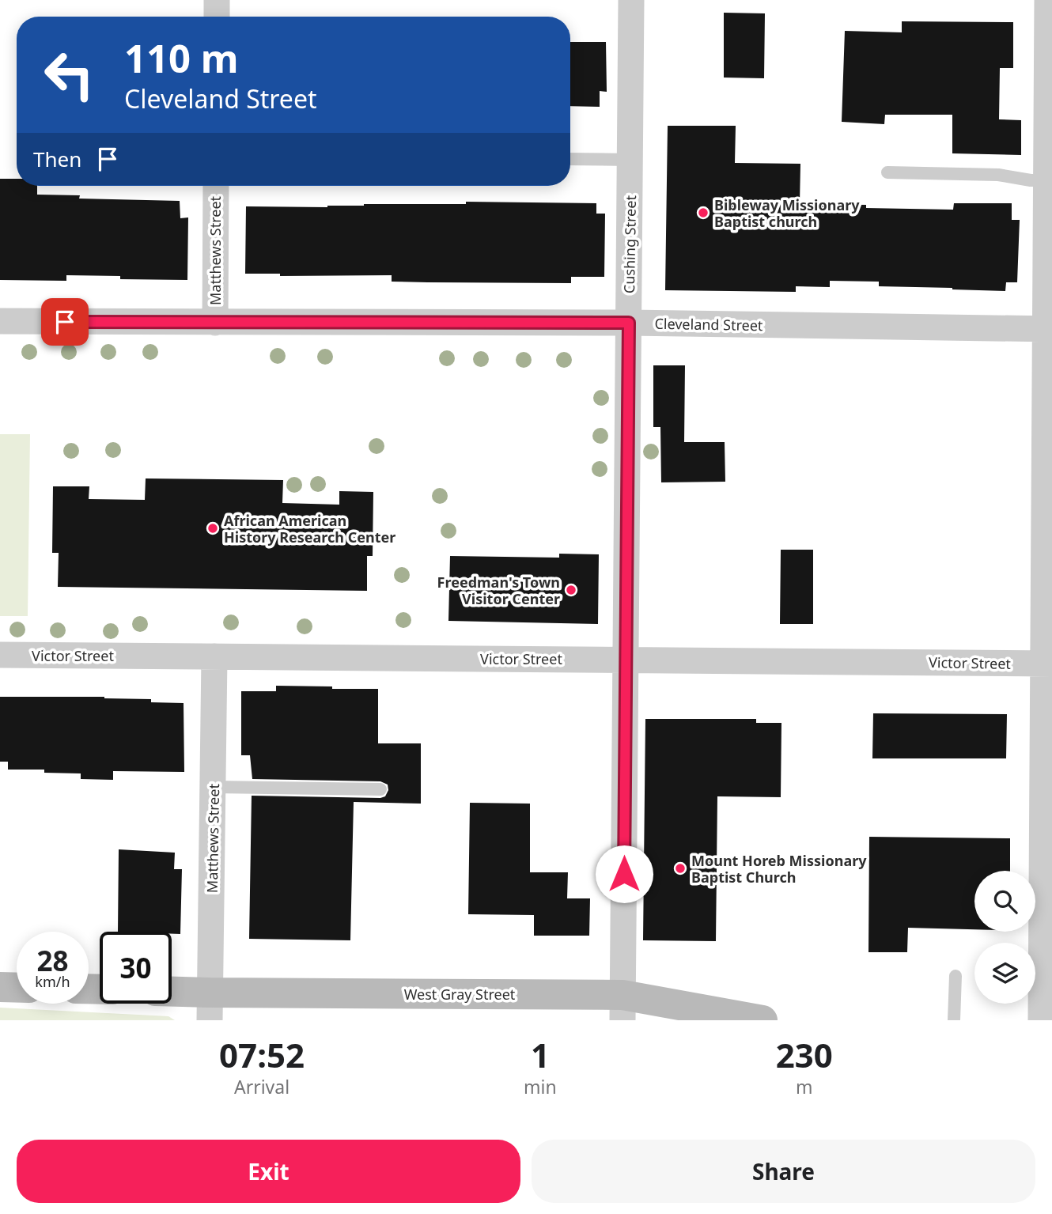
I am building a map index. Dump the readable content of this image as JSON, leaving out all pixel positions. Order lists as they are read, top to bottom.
{
  "streets": {
    "main road": ["West Gray Street"],
    "street": [
      "Cushing Street",
      "Matthews Street",
      "Cleveland Street",
      "Victor Street"
    ]
  },
  "crossings": [
    ["Cushing Street", "Cleveland Street"],
    ["Cushing Street", "Victor Street"],
    ["Cushing Street", "West Gray Street"],
    ["Matthews Street", "Cleveland Street"],
    ["Matthews Street", "Victor Street"],
    ["Matthews Street", "West Gray Street"]
  ],
  "places": [
    "Bibleway Missionary Baptist church",
    "African American History Research Center",
    "Freedman's Town Visitor Center",
    "Mount Horeb Missionary Baptist Church"
  ],
  "page": {
    "turn": ["110 m", "Cleveland Street"],
    "then": "Then",
    "speed": "28 km/h",
    "limit": "30",
    "eta": [
      "07:52",
      "Arrival",
      "1",
      "min",
      "230",
      "m"
    ],
    "buttons": ["Exit", "Share"]
  }
}
